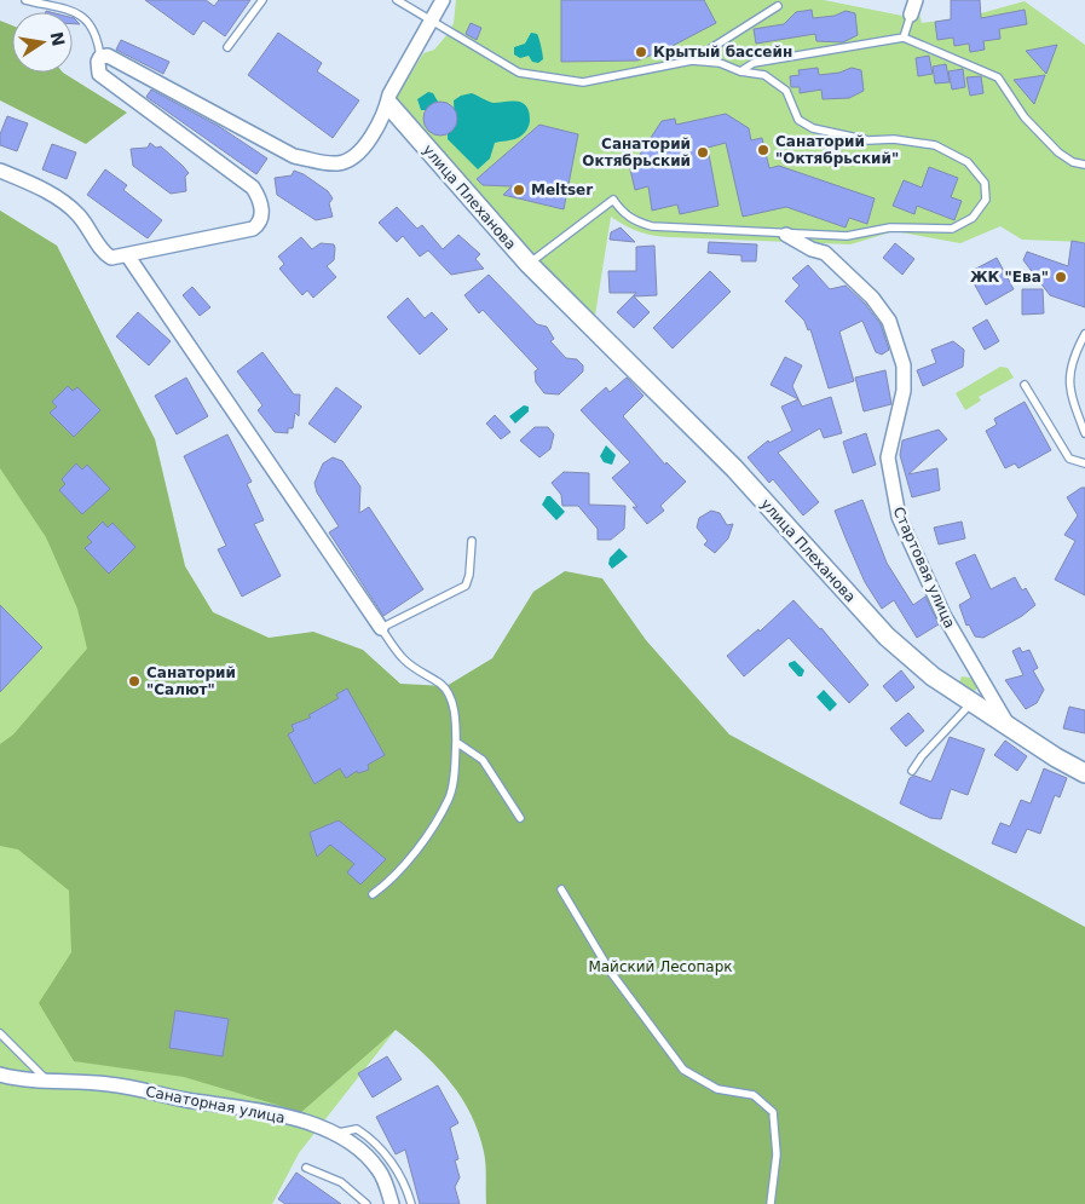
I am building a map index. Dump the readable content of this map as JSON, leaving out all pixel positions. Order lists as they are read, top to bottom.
{
  "streets": {
    "street": ["улица Плеханова", "Стартовая улица", "Санаторная улица"]
  },
  "crossings": [
    ["улица Плеханова", "Стартовая улица"]
  ],
  "parks": ["Майский Лесопарк"],
  "places": [
    "Крытый бассейн",
    "Санаторий \"Октябрьский\"",
    "Санаторий Октябрьский",
    "Meltser",
    "ЖК \"Ева\"",
    "Санаторий \"Салют\""
  ],
  "north": "right"
}
